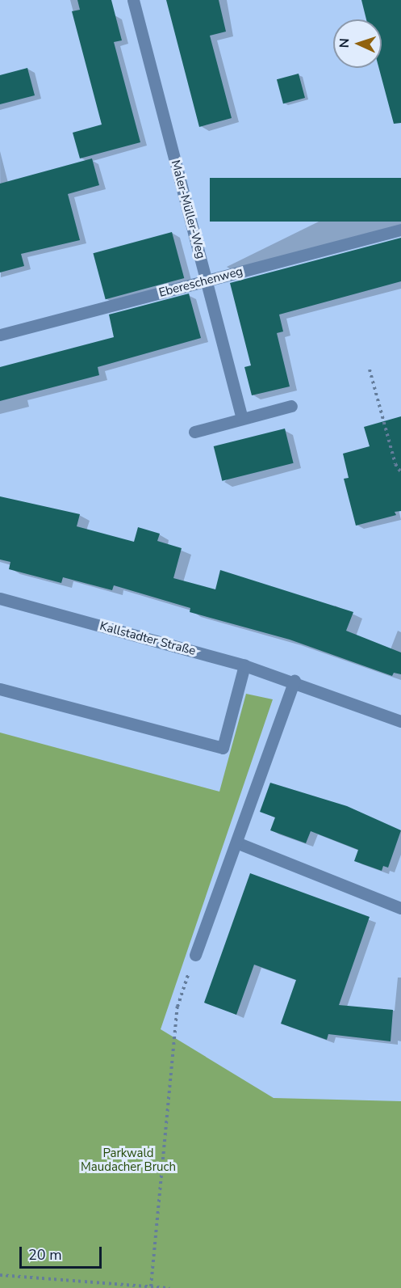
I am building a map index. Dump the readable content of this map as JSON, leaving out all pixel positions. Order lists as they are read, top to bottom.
{
  "streets": {
    "street": ["Maler-Müller-Weg", "Ebereschenweg", "Kallstadter Straße"]
  },
  "crossings": [
    ["Maler-Müller-Weg", "Ebereschenweg"]
  ],
  "parks": ["Parkwald Maudacher Bruch"],
  "scale_bar": "20 m",
  "north": "left"
}
